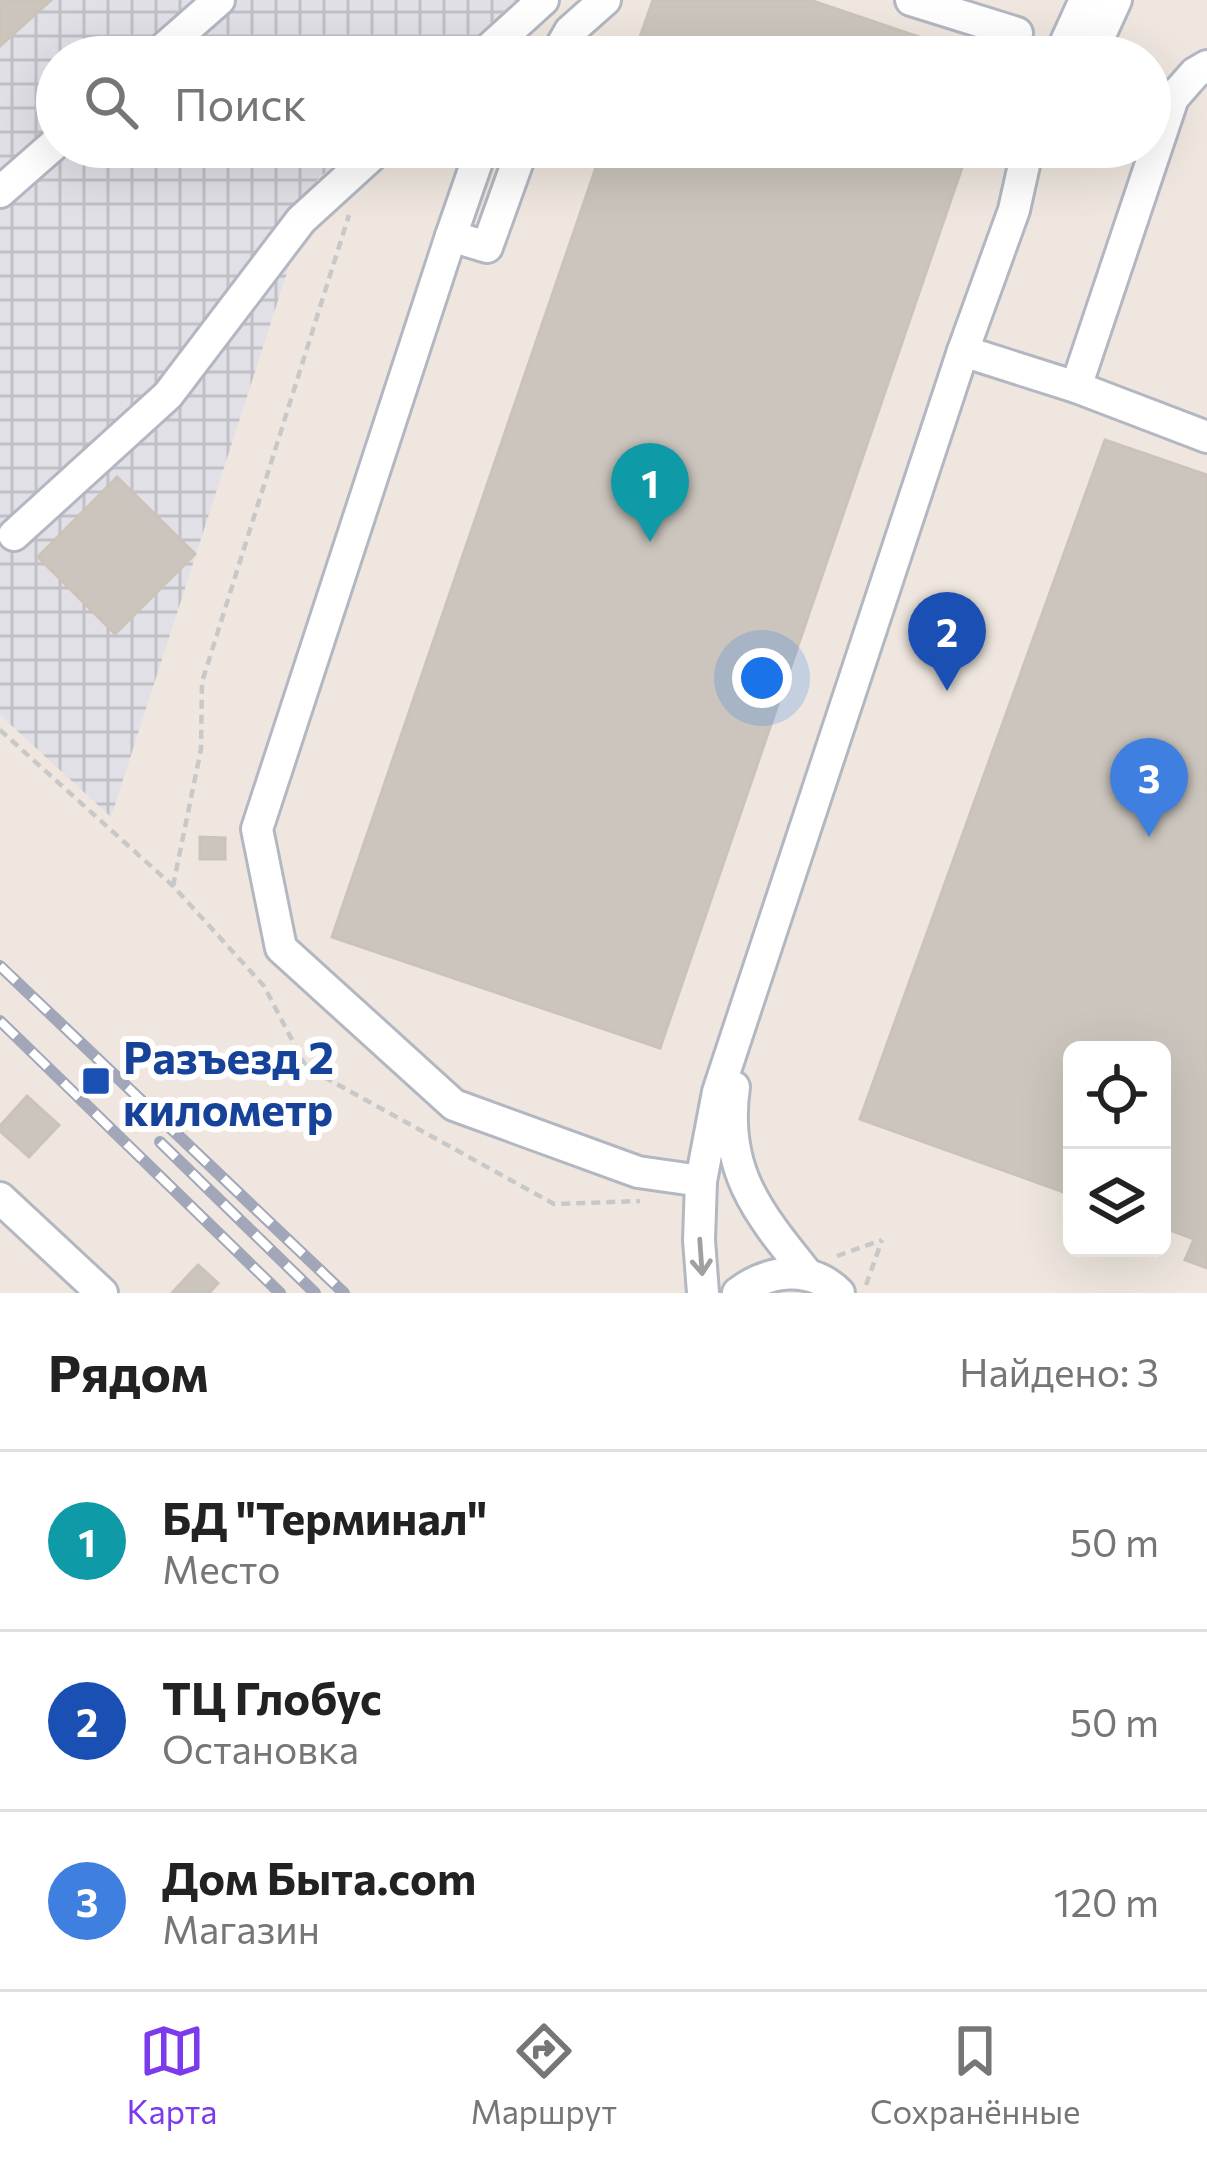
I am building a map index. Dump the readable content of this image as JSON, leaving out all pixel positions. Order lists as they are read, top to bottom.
{
  "places": {
    "transit": ["Разъезд 2 километр"]
  },
  "page": {
    "search": "Поиск",
    "pins": ["1", "2", "3"],
    "heading": ["Рядом", "Найдено: 3"],
    "list": [
      {
        "mark": "1",
        "name": "БД \"Терминал\"",
        "note": "Место",
        "value": "50 m"
      },
      {
        "mark": "2",
        "name": "ТЦ Глобус",
        "note": "Остановка",
        "value": "50 m"
      },
      {
        "mark": "3",
        "name": "Дом Быта.com",
        "note": "Магазин",
        "value": "120 m"
      }
    ],
    "nav": ["Карта", "Маршрут", "Сохранённые"]
  }
}
